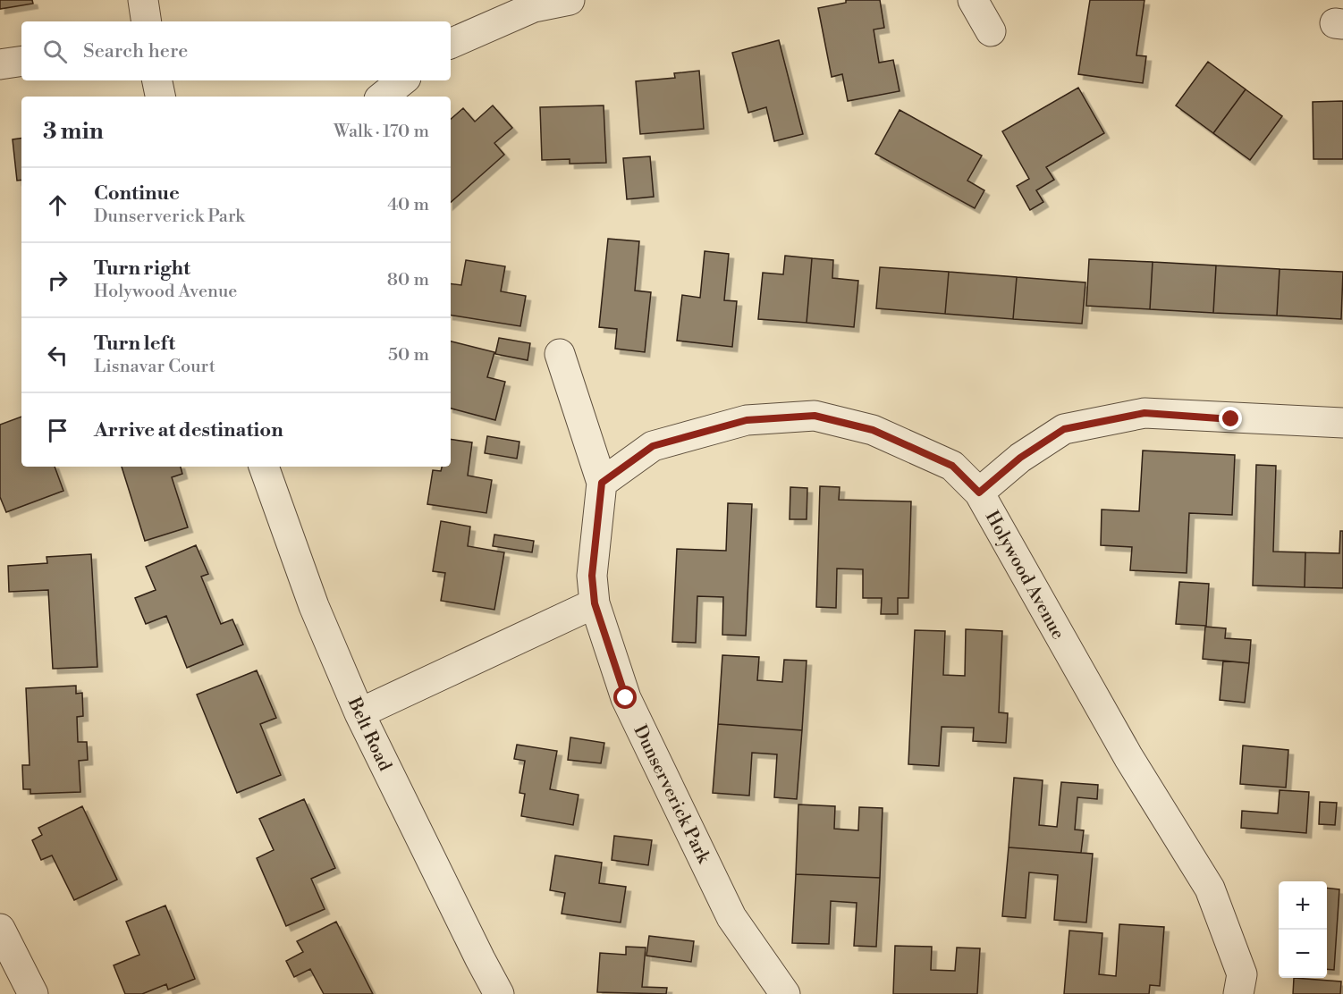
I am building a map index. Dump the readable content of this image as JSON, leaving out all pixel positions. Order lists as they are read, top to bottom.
{
  "streets": {
    "street": ["Holywood Avenue", "Belt Road", "Dunserverick Park"]
  },
  "crossings": [
    ["Holywood Avenue", "Dunserverick Park"]
  ],
  "page": {
    "search": "Search here",
    "heading": ["3 min", "Walk · 170 m"],
    "list": [
      ["Continue", "Dunserverick Park", "40 m"],
      ["Turn right", "Holywood Avenue", "80 m"],
      ["Turn left", "Lisnavar Court", "50 m"],
      "Arrive at destination"
    ],
    "map_buttons": ["+", "−"]
  }
}
